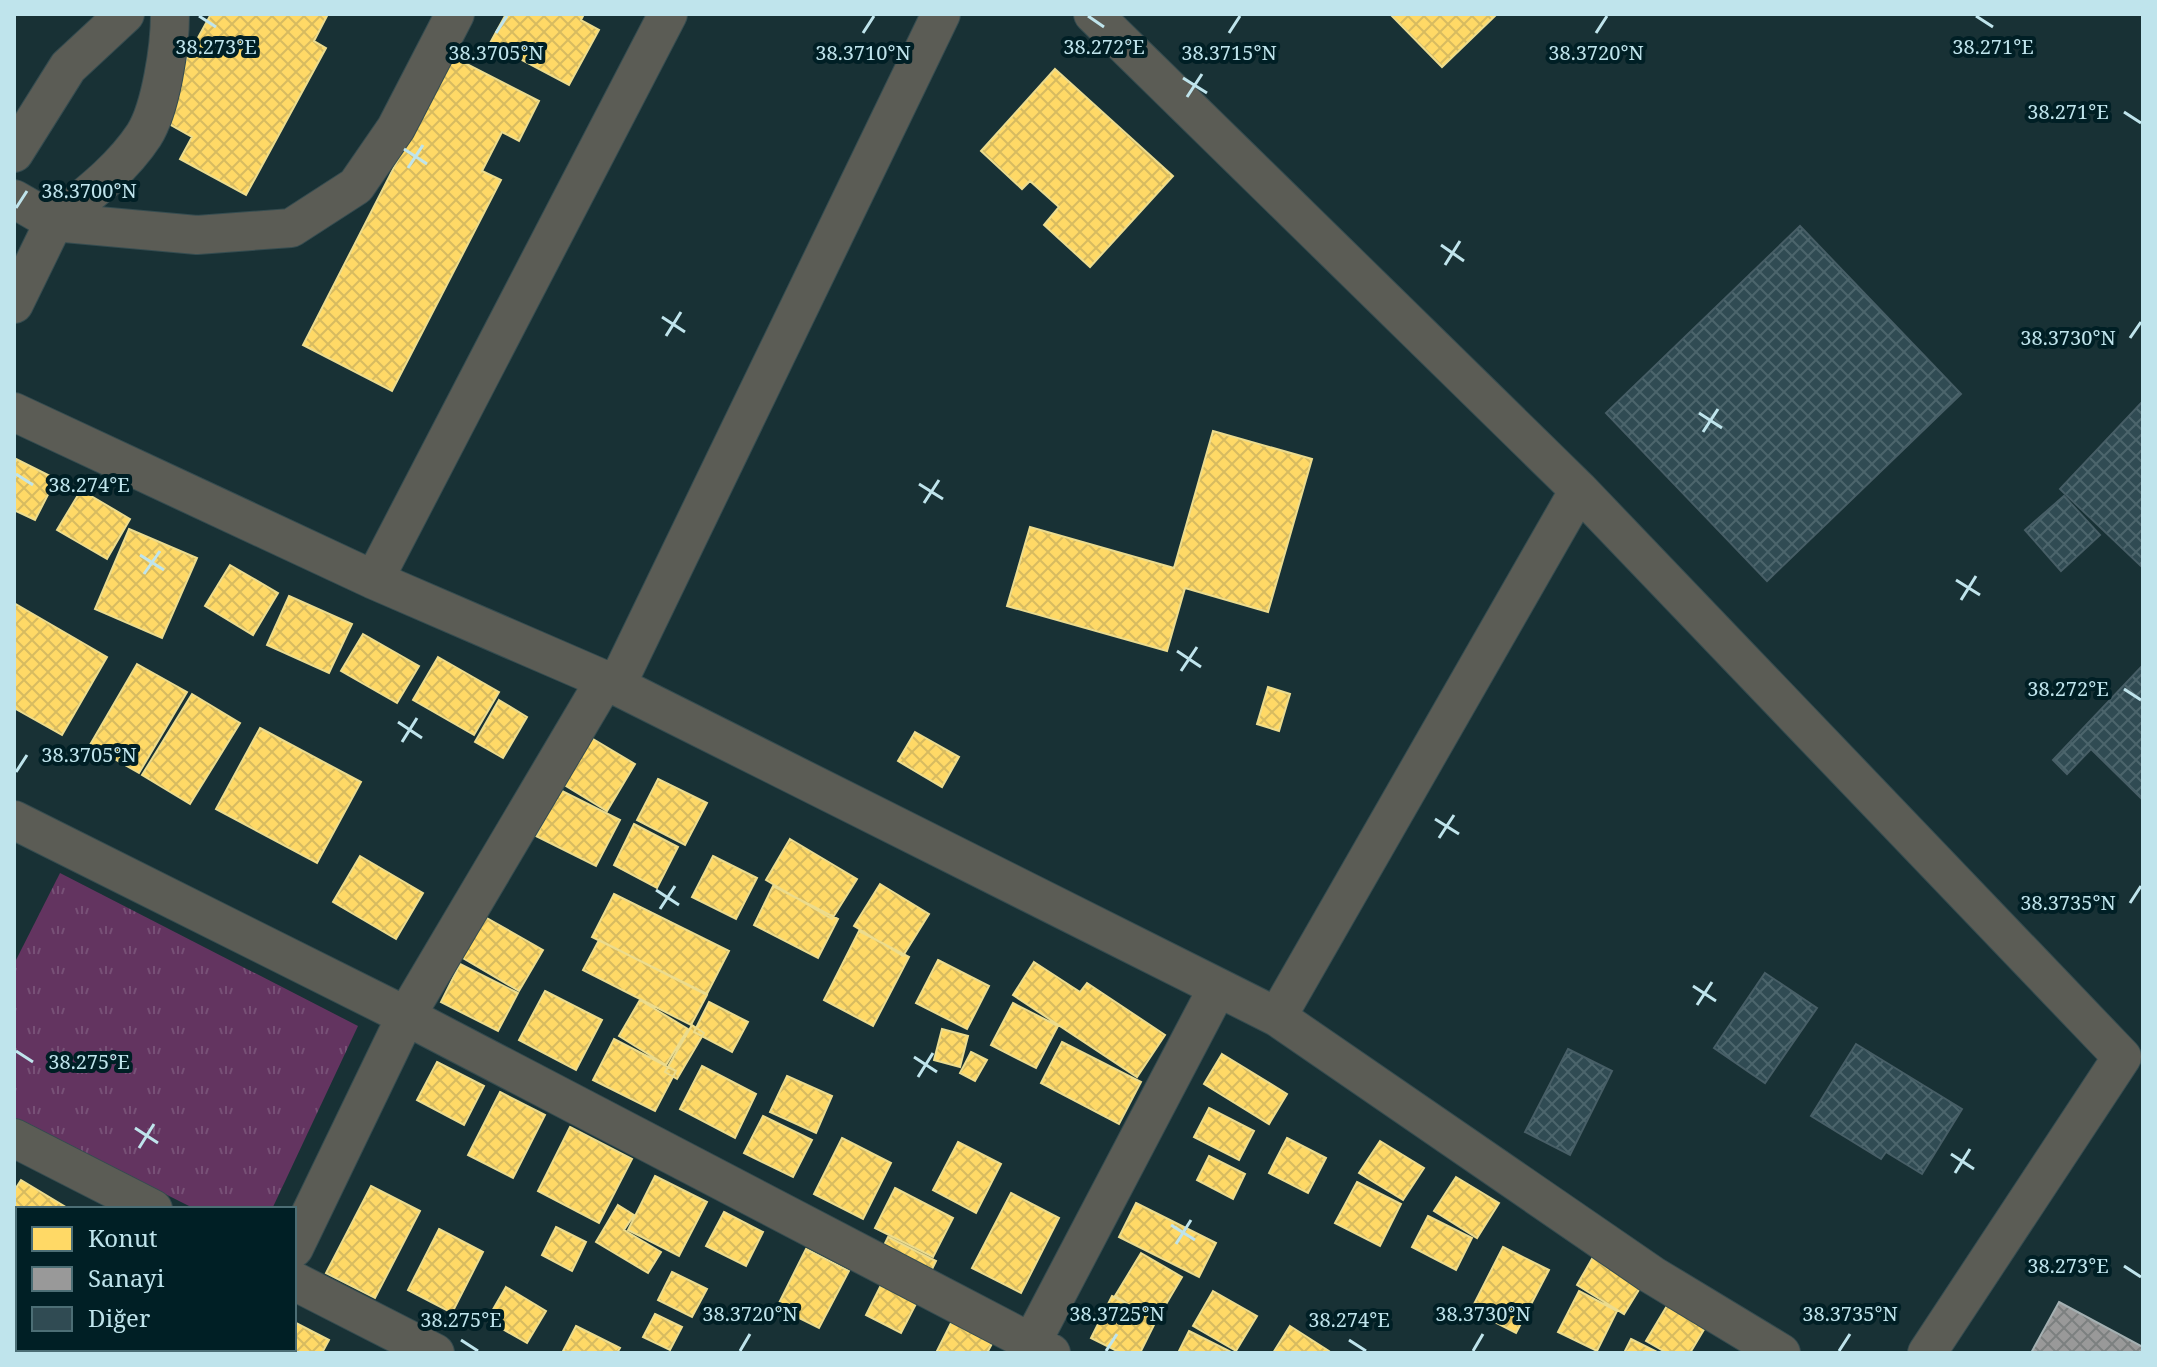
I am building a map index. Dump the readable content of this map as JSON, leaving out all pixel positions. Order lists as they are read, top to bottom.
{
  "legend": ["Konut", "Sanayi", "Diğer"],
  "coordinates": [
    "38.272°E",
    "38.271°E",
    "38.273°E",
    "38.3705°N",
    "38.3710°N",
    "38.3715°N",
    "38.3720°N",
    "38.3700°N",
    "38.3730°N",
    "38.274°E",
    "38.3735°N",
    "38.275°E",
    "38.3725°N"
  ]
}
